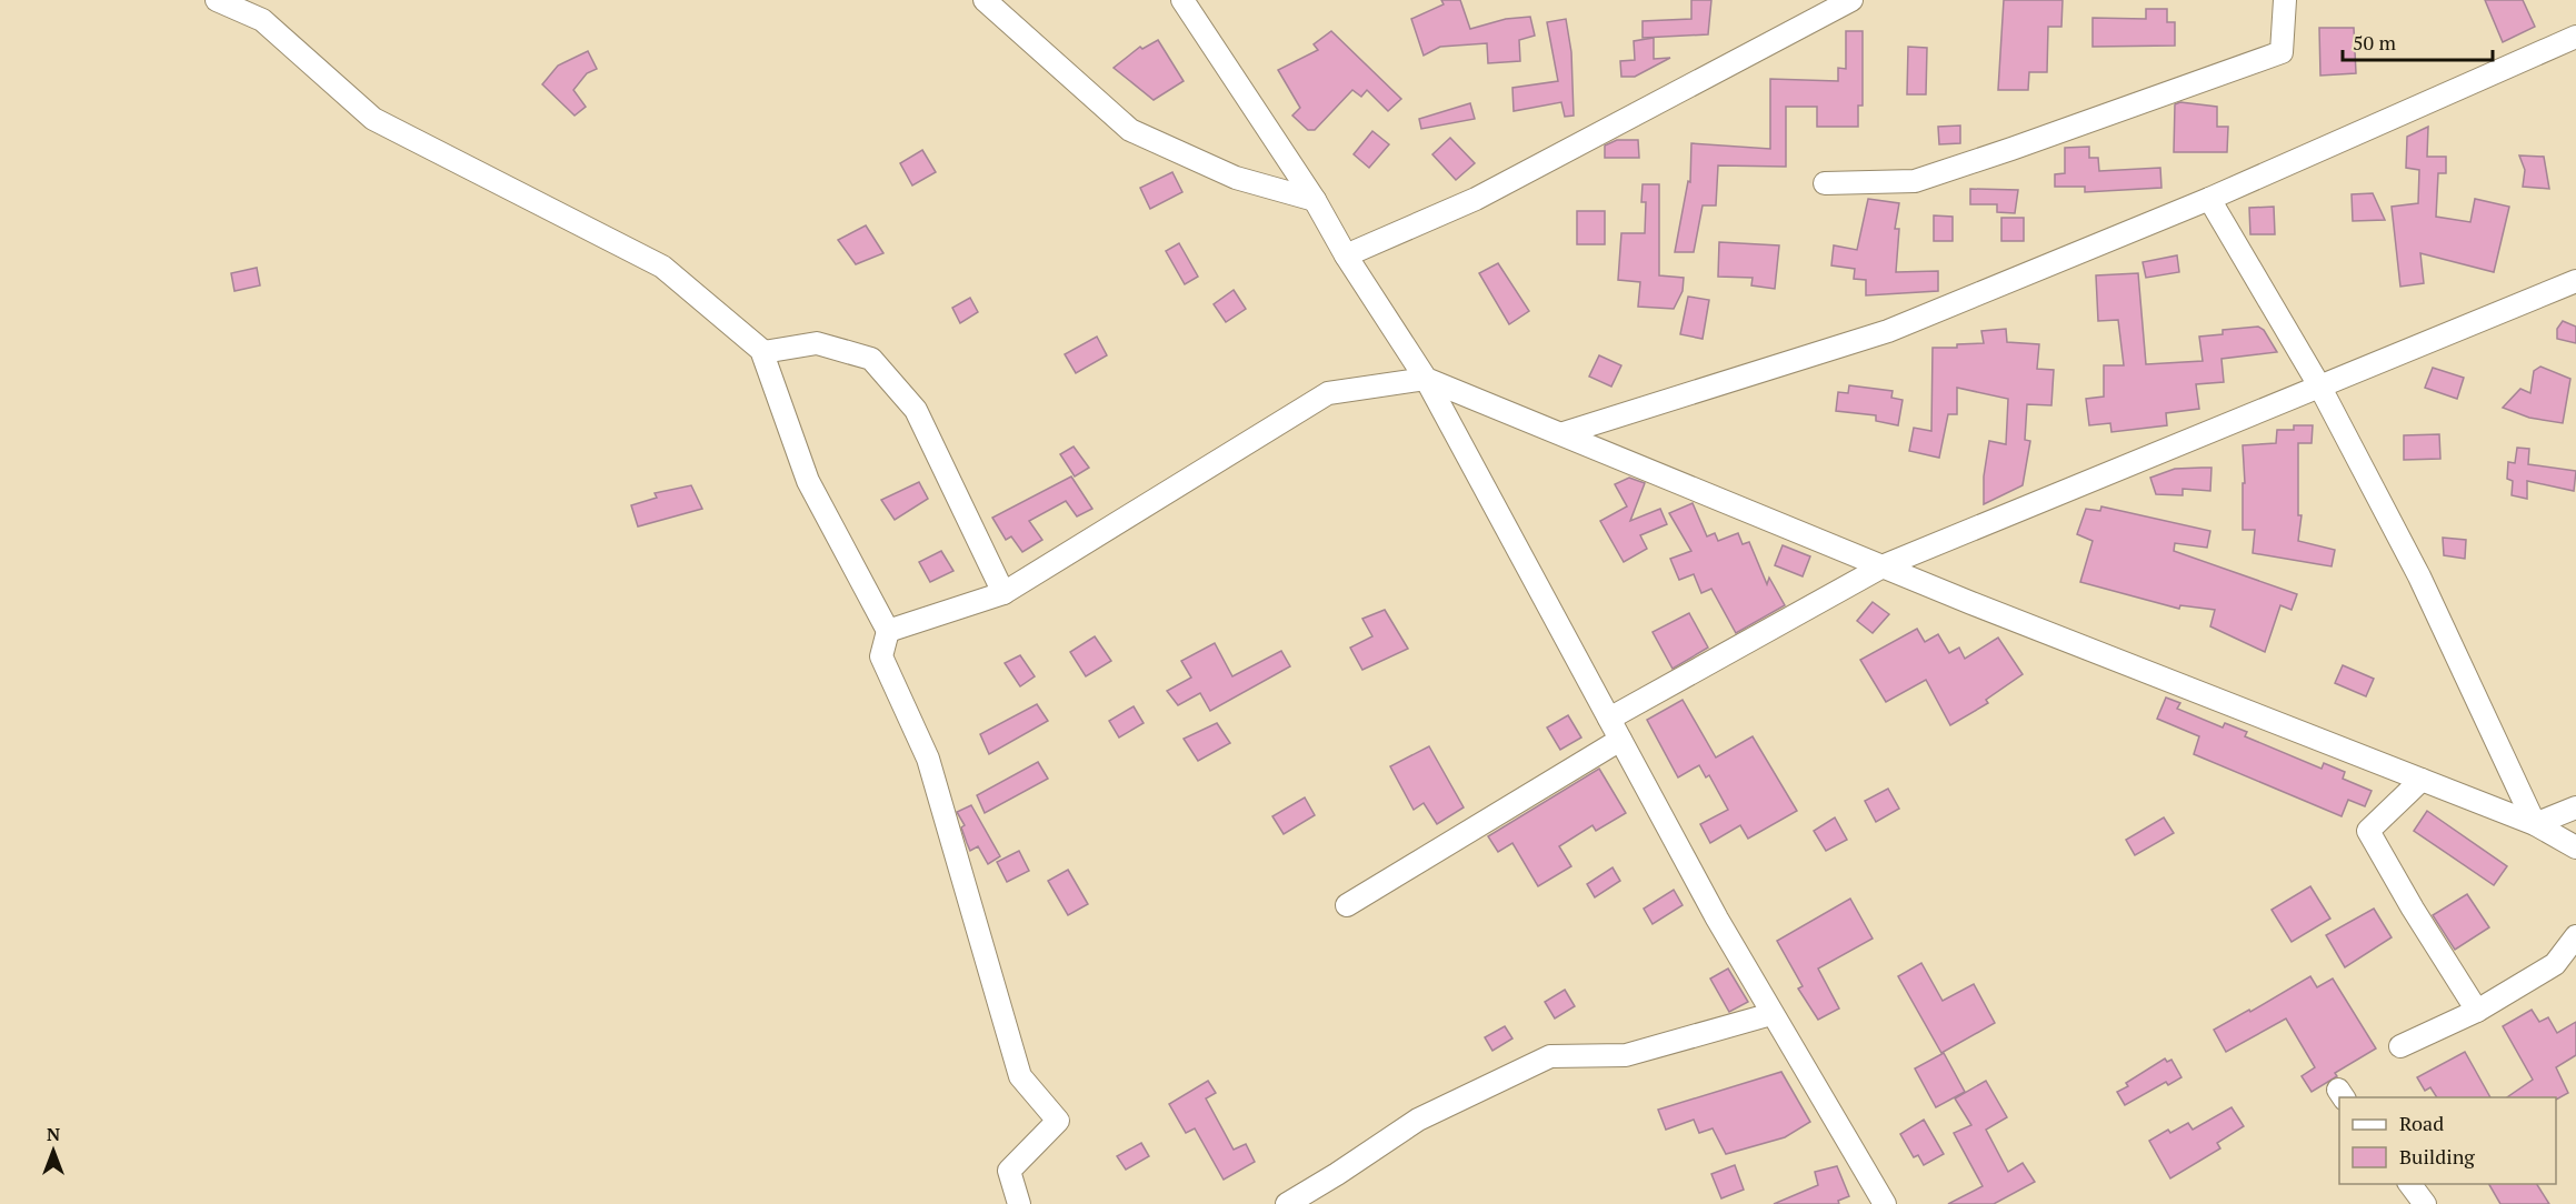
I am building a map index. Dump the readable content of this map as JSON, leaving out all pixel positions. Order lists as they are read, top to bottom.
{
  "legend": ["Road", "Building"],
  "scale_bar": "50 m",
  "north": "top"
}
